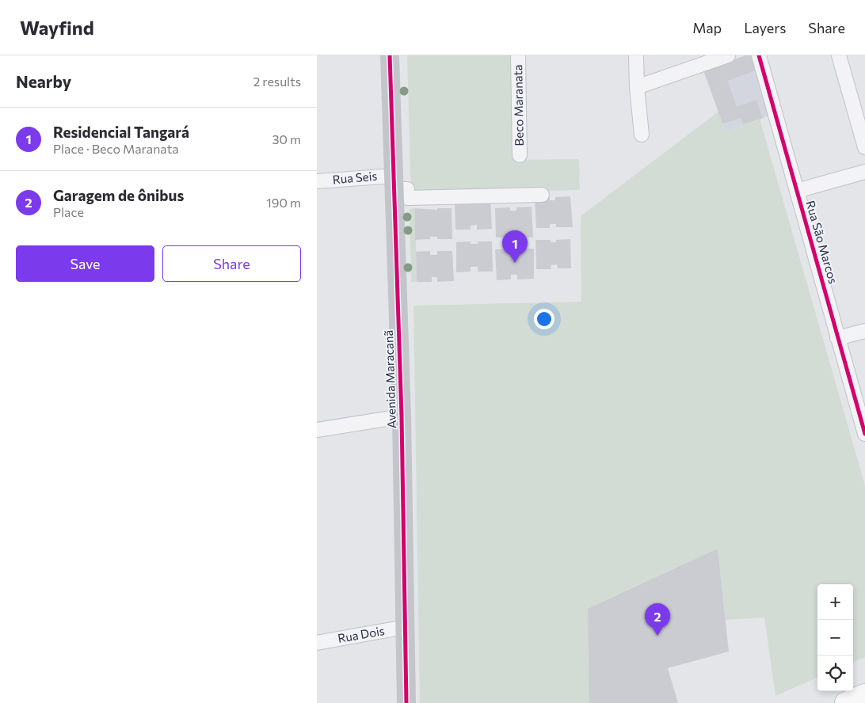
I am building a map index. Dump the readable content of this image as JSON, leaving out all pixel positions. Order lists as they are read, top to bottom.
{
  "streets": {
    "street": [
      "Beco Maranata",
      "Rua Seis",
      "Rua São Marcos",
      "Avenida Maracanã",
      "Rua Dois"
    ]
  },
  "crossings": [
    ["Rua Seis", "Avenida Maracanã"],
    ["Avenida Maracanã", "Rua Dois"]
  ],
  "page": {
    "header": "Wayfind",
    "nav": ["Map", "Layers", "Share"],
    "heading": ["Nearby", "2 results"],
    "list": [
      {
        "mark": "1",
        "name": "Residencial Tangará",
        "note": "Place · Beco Maranata",
        "value": "30 m"
      },
      {
        "mark": "2",
        "name": "Garagem de ônibus",
        "note": "Place",
        "value": "190 m"
      }
    ],
    "pins": ["1", "2"],
    "buttons": ["Save", "Share"],
    "map_buttons": ["+", "−"]
  }
}
